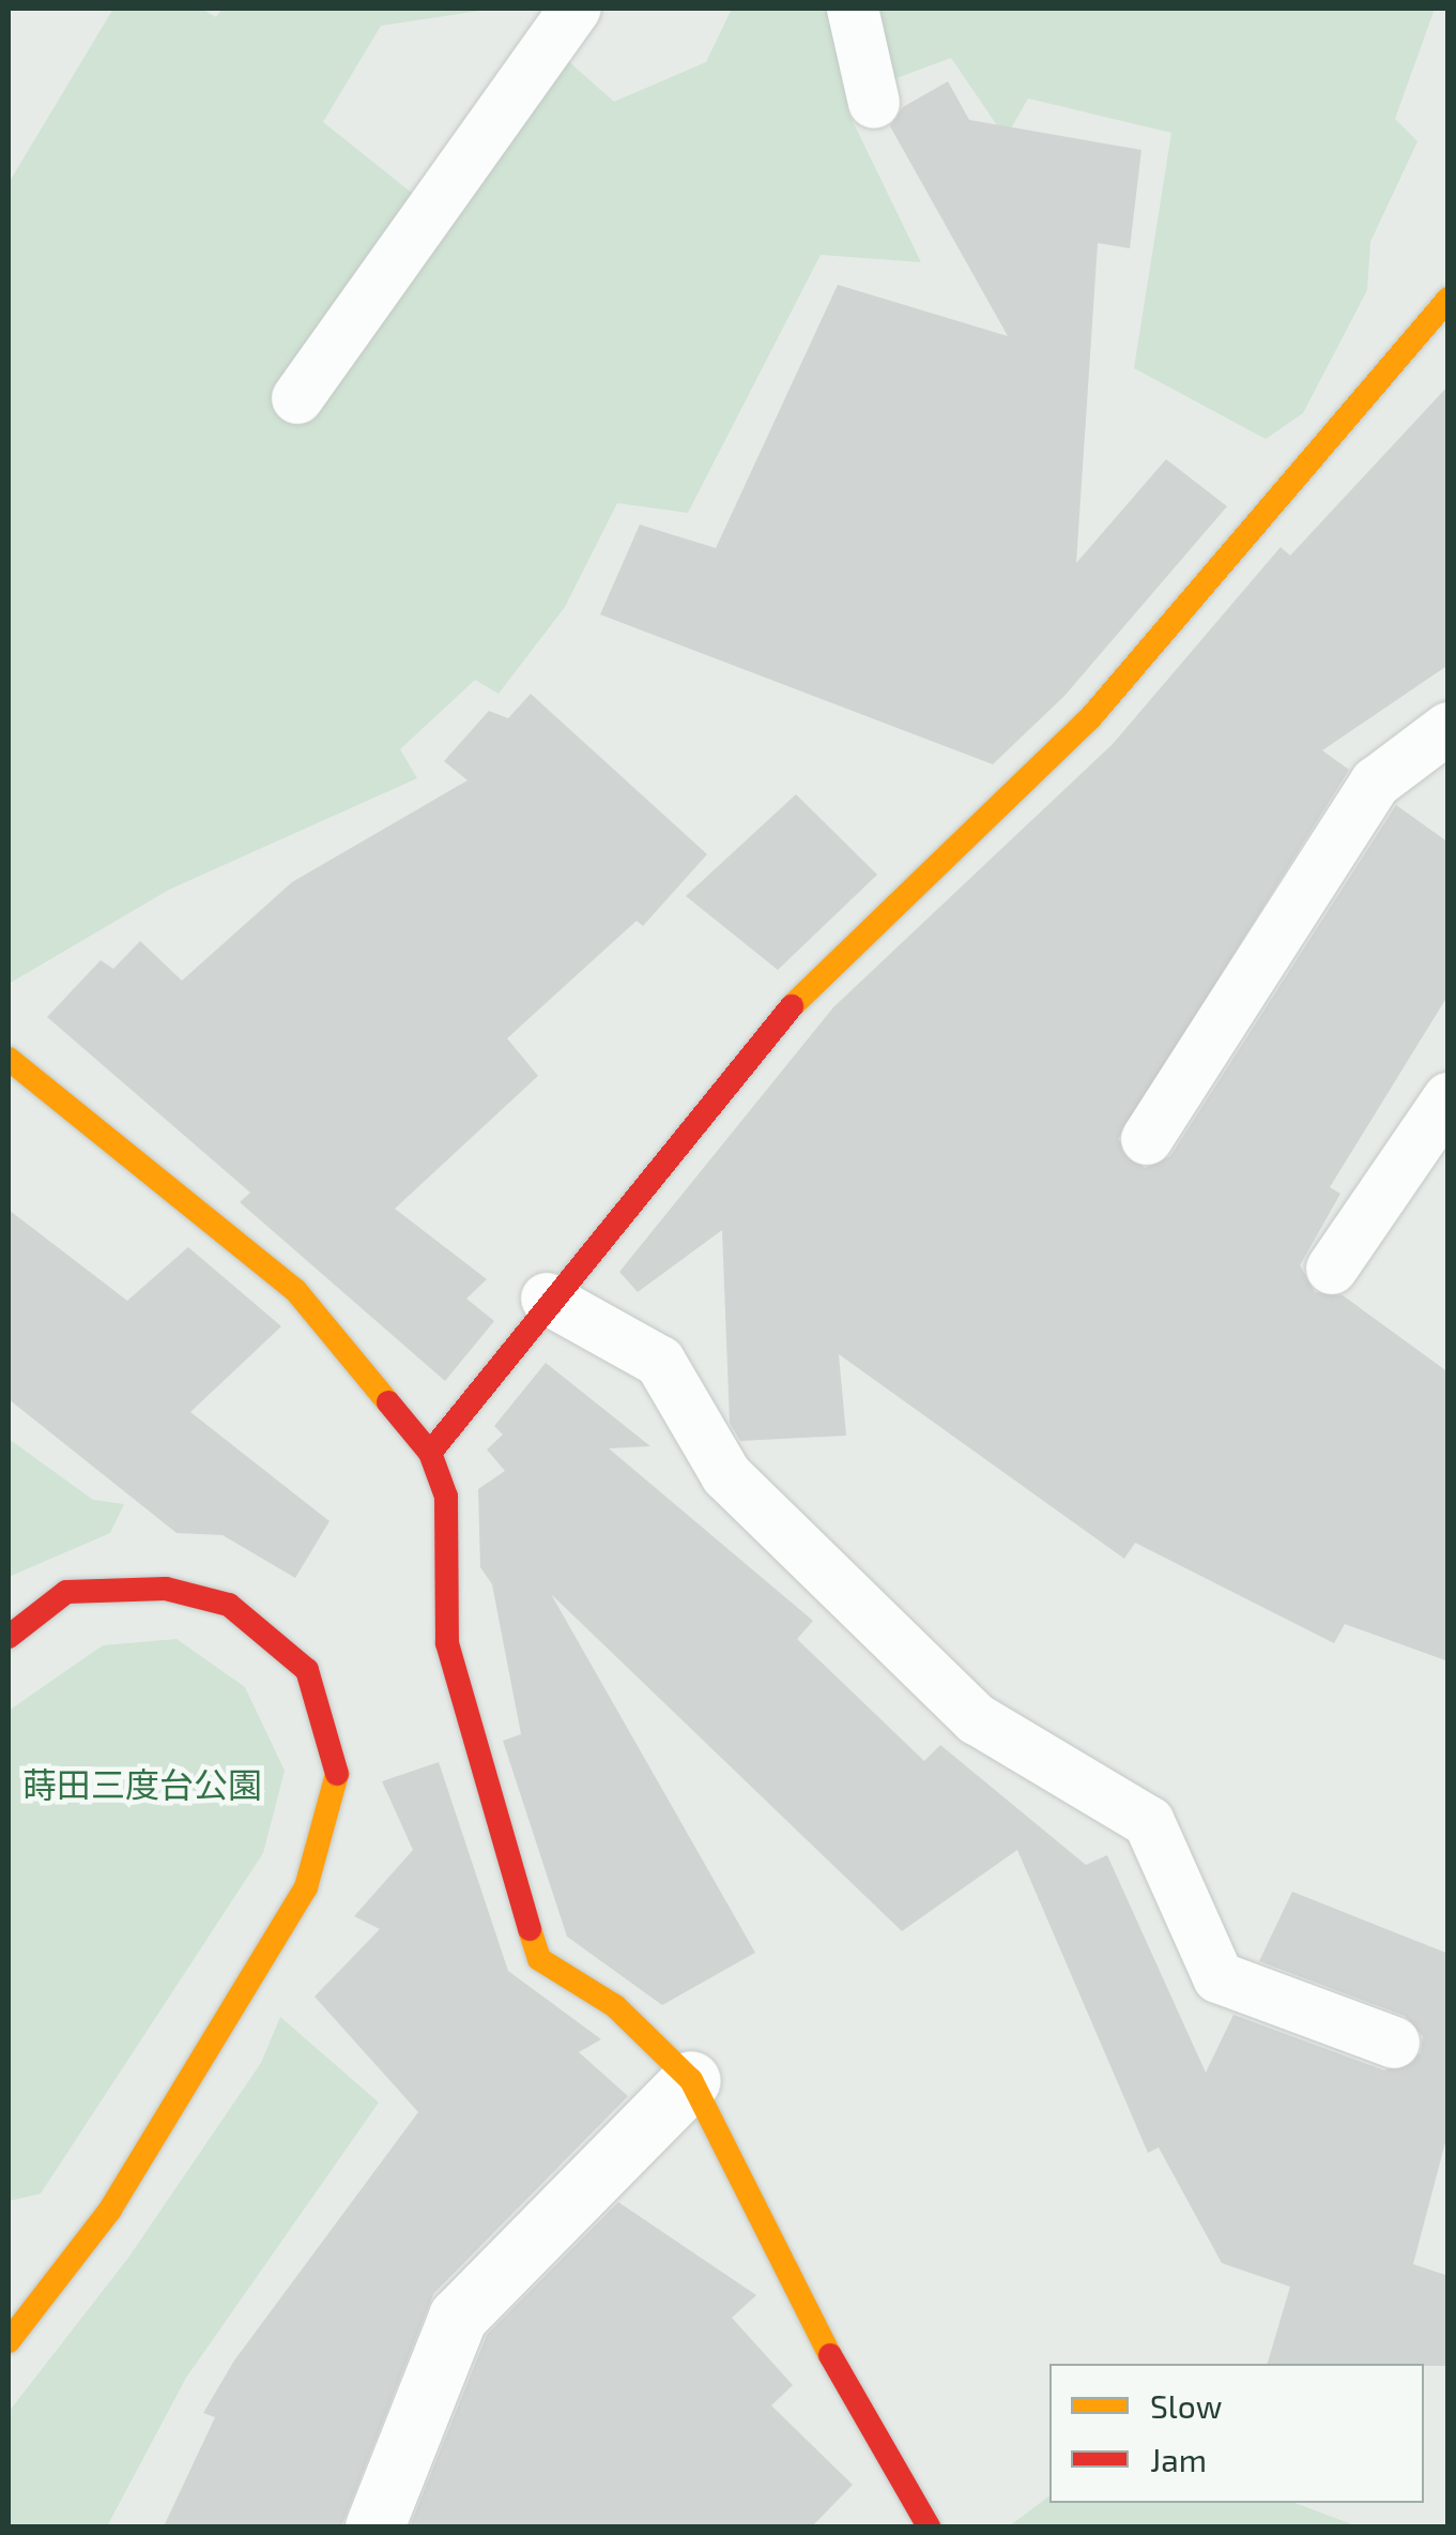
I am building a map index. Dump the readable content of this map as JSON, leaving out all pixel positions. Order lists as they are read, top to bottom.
{
  "parks": ["蒔田三度台公園"],
  "legend": ["Slow", "Jam"]
}
